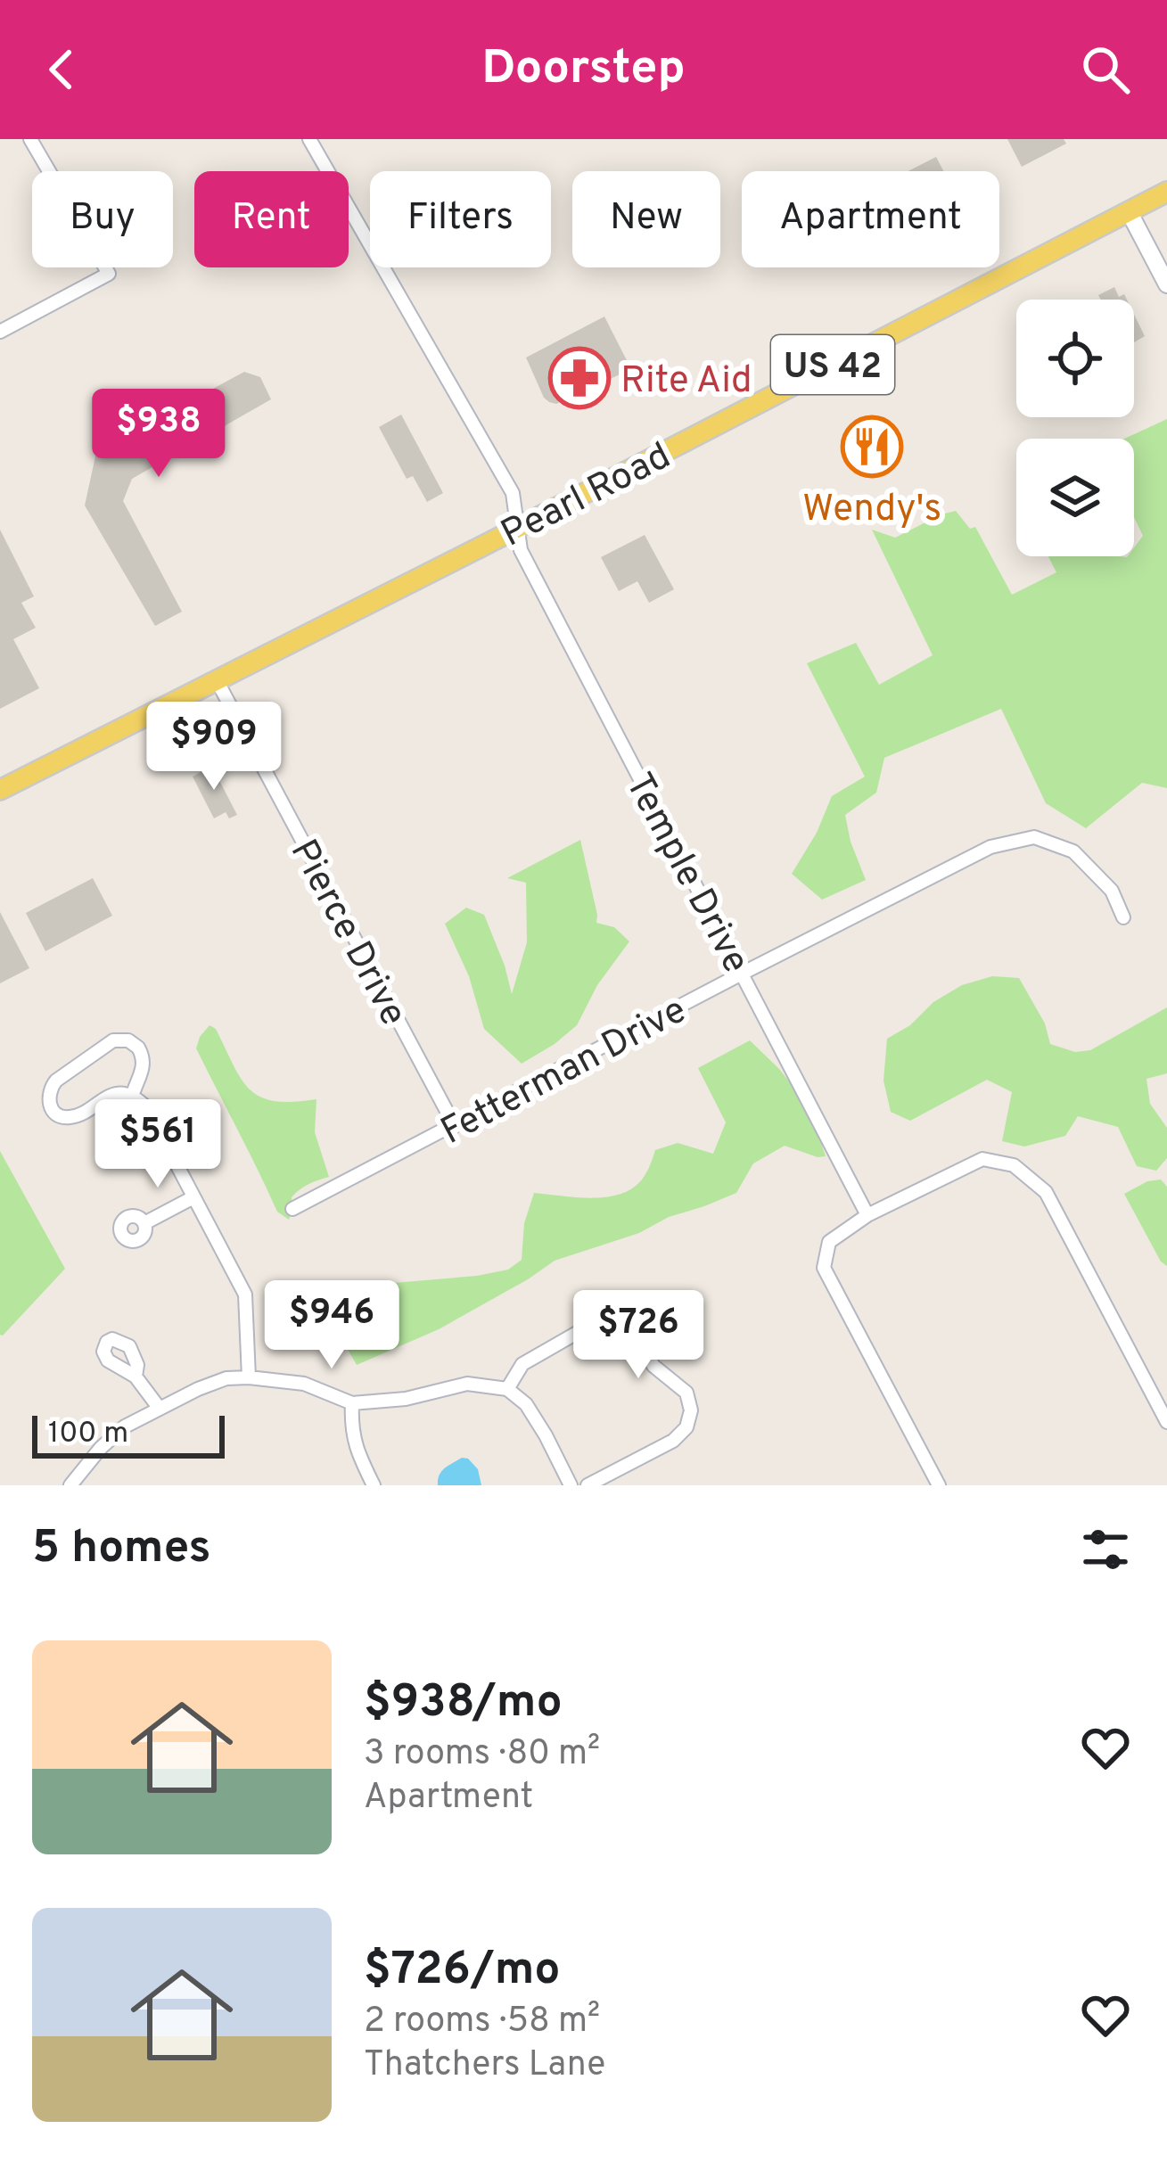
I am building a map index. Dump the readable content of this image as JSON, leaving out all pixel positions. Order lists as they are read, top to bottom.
{
  "streets": {
    "main road": ["US 42", "Pearl Road"],
    "street": ["Temple Drive", "Pierce Drive", "Fetterman Drive"]
  },
  "crossings": [
    ["Pearl Road", "Temple Drive"],
    ["Pearl Road", "Pierce Drive"],
    ["Temple Drive", "Fetterman Drive"],
    ["Pierce Drive", "Fetterman Drive"]
  ],
  "places": {
    "pharmacy": ["Rite Aid"],
    "restaurant": ["Wendy's"]
  },
  "scale_bar": "100 m",
  "page": {
    "header": "Doorstep",
    "chip": [
      "Buy",
      "Rent",
      "Filters",
      "New",
      "Apartment"
    ],
    "price": [
      "$938",
      "$909",
      "$561",
      "$946",
      "$726"
    ],
    "scale": "100 m",
    "heading": "5 homes",
    "list": [
      {
        "name": "$938/mo",
        "note": "3 rooms · 80 m² · Apartment"
      },
      {
        "name": "$726/mo",
        "note": "2 rooms · 58 m² · Thatchers Lane"
      }
    ]
  }
}
